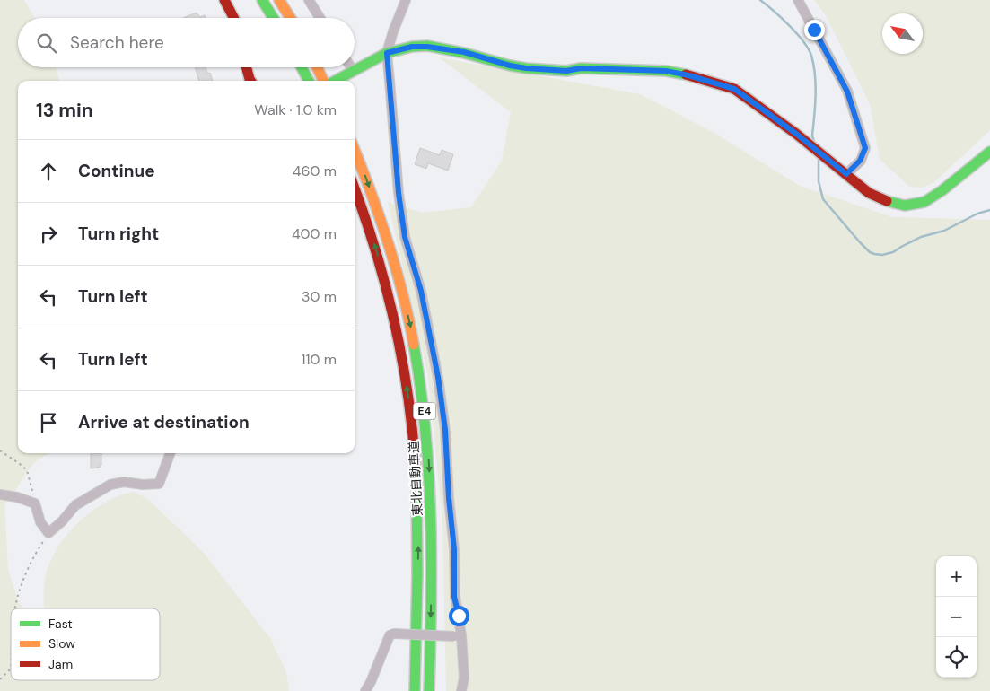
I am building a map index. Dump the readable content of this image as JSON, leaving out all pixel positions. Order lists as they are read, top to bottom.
{
  "streets": {
    "main road": ["E4", "東北自動車道"]
  },
  "legend": ["Fast", "Slow", "Jam"],
  "north": "top left",
  "page": {
    "search": "Search here",
    "heading": ["13 min", "Walk · 1.0 km"],
    "list": [
      ["Continue", "460 m"],
      ["Turn right", "400 m"],
      ["Turn left", "30 m"],
      ["Turn left", "110 m"],
      "Arrive at destination"
    ],
    "map_buttons": ["+", "−"]
  }
}
